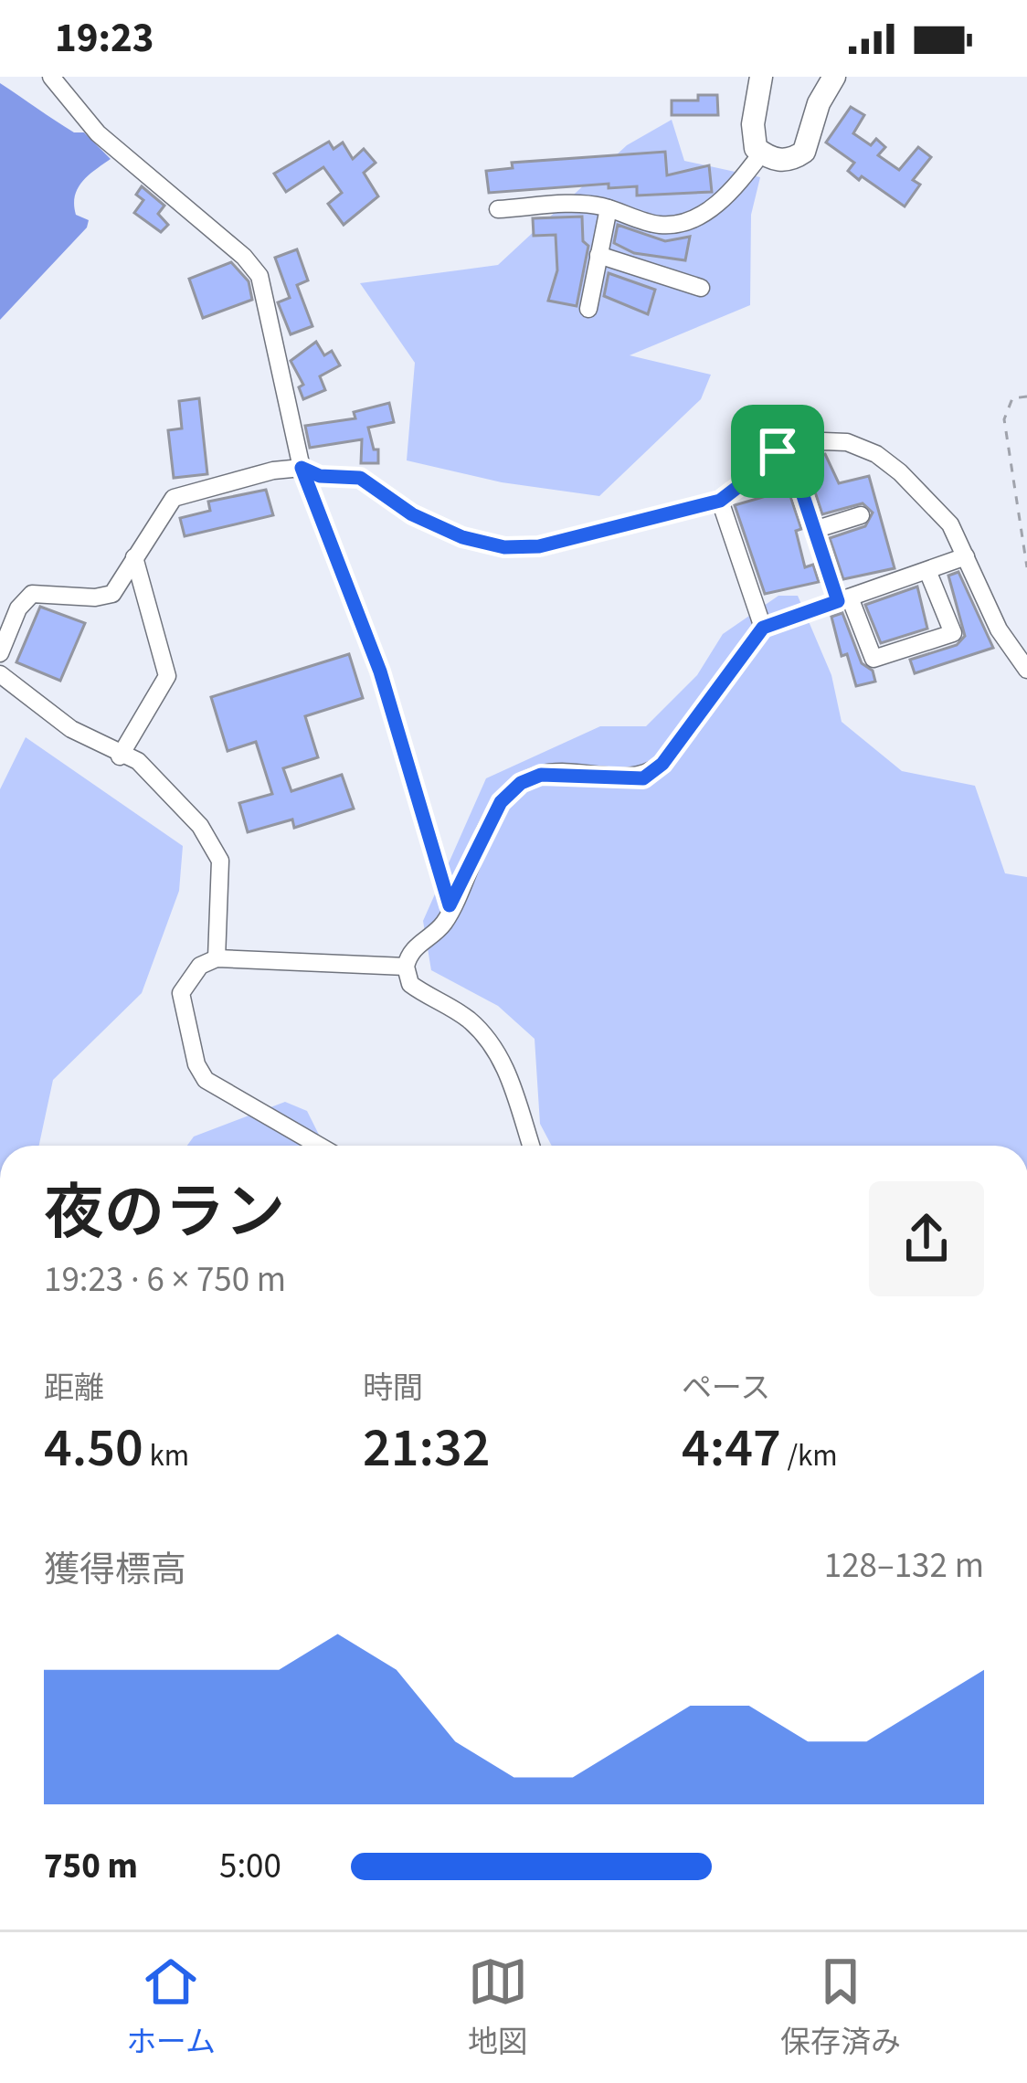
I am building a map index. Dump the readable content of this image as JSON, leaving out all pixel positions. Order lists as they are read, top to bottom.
{
  "page": {
    "status": "19:23",
    "heading": ["夜のラン", "19:23 · 6 × 750 m"],
    "stats": [
      ["距離", "4.50 km"],
      ["時間", "21:32"],
      ["ペース", "4:47 /km"]
    ],
    "chart": ["獲得標高", "128–132 m"],
    "list": [
      {
        "name": "750 m",
        "note": "5:00"
      }
    ],
    "tabs": ["ホーム", "地図", "保存済み"]
  }
}
